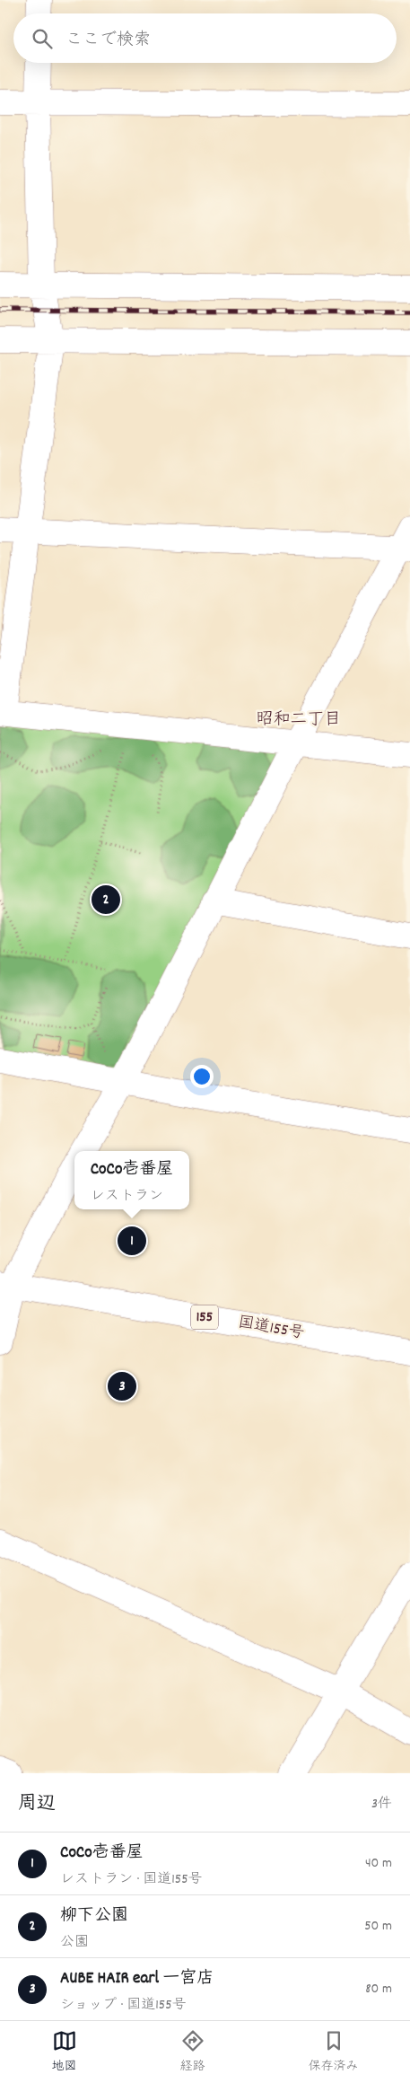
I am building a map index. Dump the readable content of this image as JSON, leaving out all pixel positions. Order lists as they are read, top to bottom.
{
  "streets": {
    "main road": ["155", "国道155号"]
  },
  "districts": ["昭和二丁目"],
  "page": {
    "search": "ここで検索",
    "pins": ["2", "1", "3"],
    "popup": ["CoCo壱番屋", "レストラン"],
    "heading": ["周辺", "3件"],
    "list": [
      {
        "mark": "1",
        "name": "CoCo壱番屋",
        "note": "レストラン · 国道155号",
        "value": "40 m"
      },
      {
        "mark": "2",
        "name": "柳下公園",
        "note": "公園",
        "value": "50 m"
      },
      {
        "mark": "3",
        "name": "AUBE HAIR earl 一宮店",
        "note": "ショップ · 国道155号",
        "value": "80 m"
      }
    ],
    "nav": ["地図", "経路", "保存済み"]
  }
}
